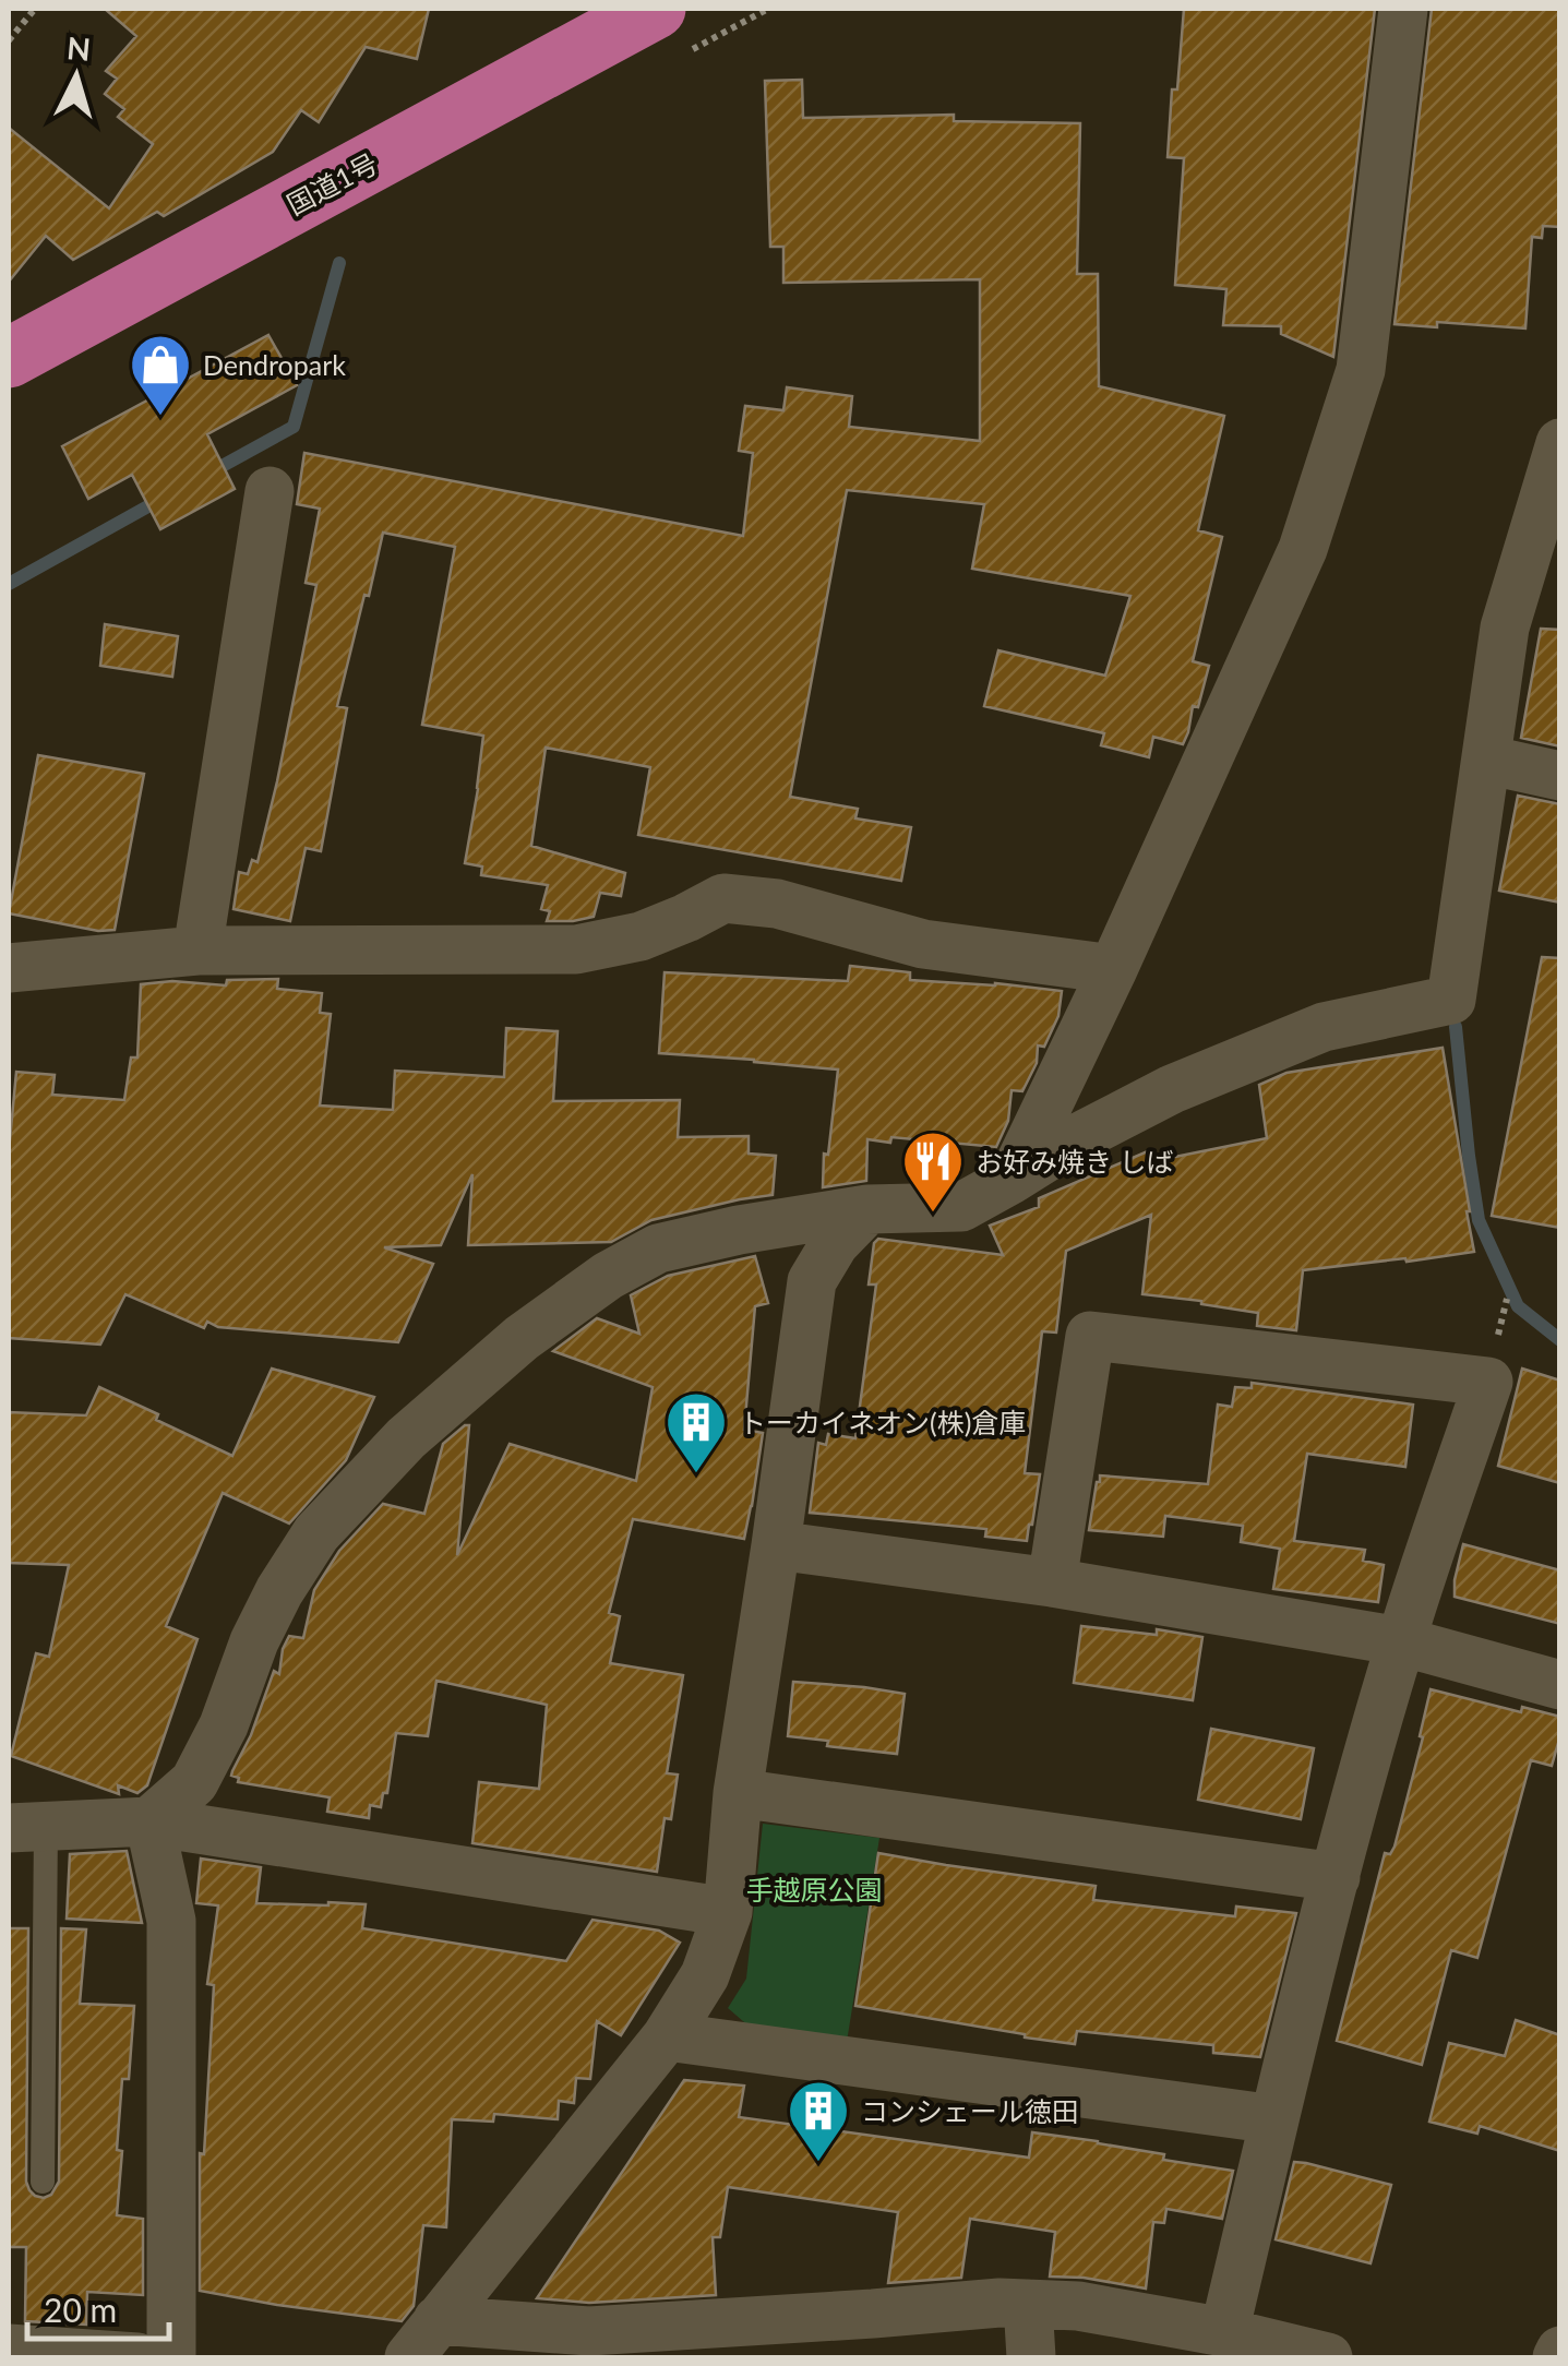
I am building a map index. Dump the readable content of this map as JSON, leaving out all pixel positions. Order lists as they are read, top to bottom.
{
  "streets": {
    "highway": ["国道1号"]
  },
  "parks": ["手越原公園"],
  "places": {
    "shop": ["Dendropark"],
    "restaurant": ["お好み焼き しば"],
    "building": ["トーカイネオン(株)倉庫", "コンシェール徳田"]
  },
  "scale_bar": "20 m",
  "north": "top"
}
